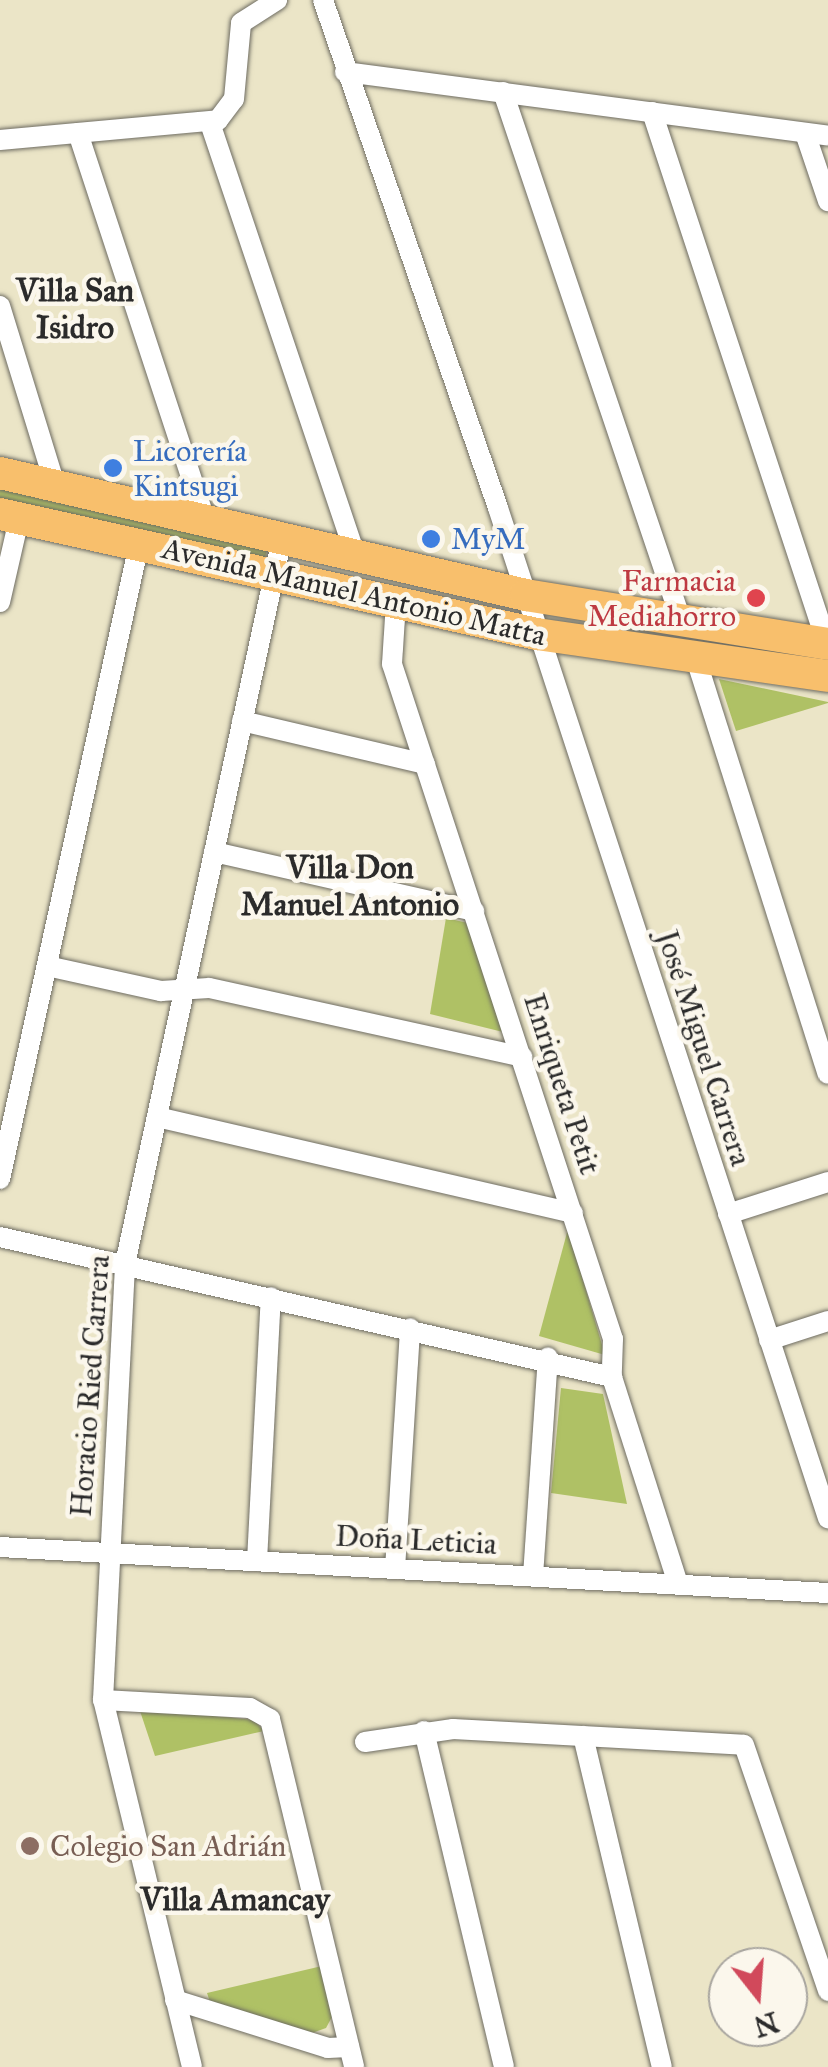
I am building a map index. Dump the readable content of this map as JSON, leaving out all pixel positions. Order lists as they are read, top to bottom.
{
  "streets": {
    "main road": ["Avenida Manuel Antonio Matta"],
    "street": [
      "José Miguel Carrera",
      "Enriqueta Petit",
      "Horacio Ried Carrera",
      "Doña Leticia"
    ]
  },
  "crossings": [
    ["Avenida Manuel Antonio Matta", "José Miguel Carrera"],
    ["Avenida Manuel Antonio Matta", "Enriqueta Petit"],
    ["Avenida Manuel Antonio Matta", "Horacio Ried Carrera"],
    ["Enriqueta Petit", "Doña Leticia"],
    ["Horacio Ried Carrera", "Doña Leticia"]
  ],
  "districts": ["Villa San Isidro", "Villa Don Manuel Antonio", "Villa Amancay"],
  "places": [
    "Licorería Kintsugi",
    "MyM",
    "Farmacia Mediahorro",
    "Colegio San Adrián"
  ],
  "north": "bottom"
}
